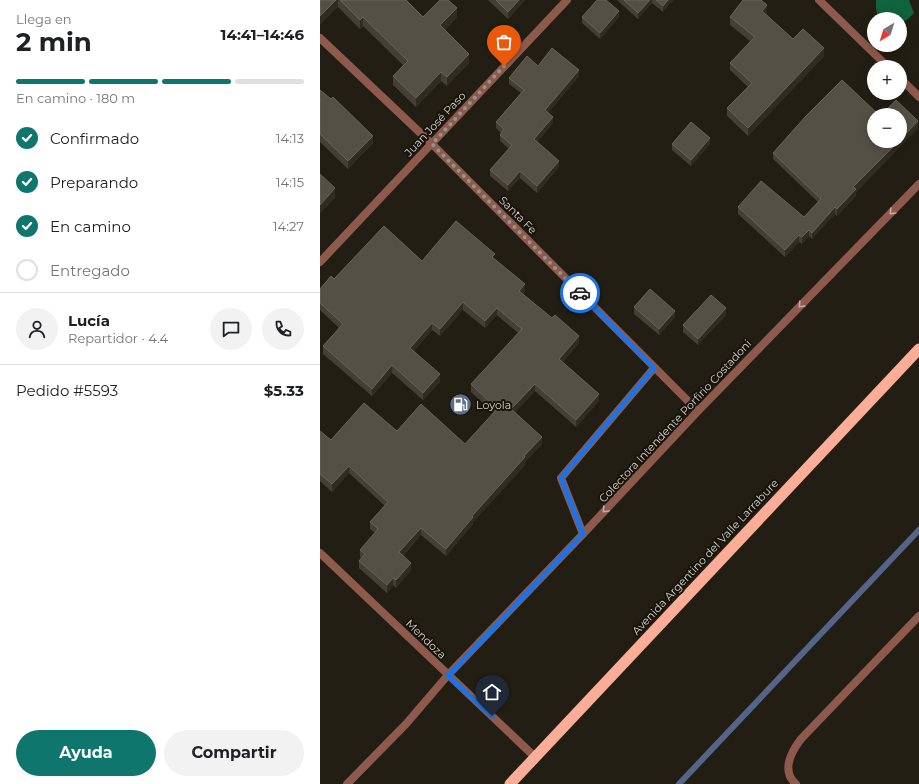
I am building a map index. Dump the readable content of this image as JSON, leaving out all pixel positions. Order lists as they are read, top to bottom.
{
  "streets": {
    "highway": ["Avenida Argentino del Valle Larrabure"],
    "street": [
      "Juan José Paso",
      "Santa Fe",
      "Colectora Intendente Porfirio Costadoni",
      "Mendoza"
    ]
  },
  "crossings": [
    ["Juan José Paso", "Santa Fe"],
    ["Santa Fe", "Colectora Intendente Porfirio Costadoni"],
    ["Colectora Intendente Porfirio Costadoni", "Mendoza"],
    ["Avenida Argentino del Valle Larrabure", "Mendoza"]
  ],
  "one_way": ["Colectora Intendente Porfirio Costadoni"],
  "places": {
    "fuel station": ["Loyola"]
  },
  "north": "bottom left",
  "page": {
    "heading": ["2 min", "Llega en", "14:41–14:46"],
    "panel": [
      "Lucía",
      "Repartidor · 4.4",
      "Pedido #5593",
      "$5.33"
    ],
    "map_buttons": ["+", "−"],
    "bar": "En camino · 180 m",
    "list": [
      ["Confirmado", "14:13"],
      ["Preparando", "14:15"],
      ["En camino", "14:27"],
      "Entregado"
    ],
    "buttons": ["Ayuda", "Compartir"]
  }
}
